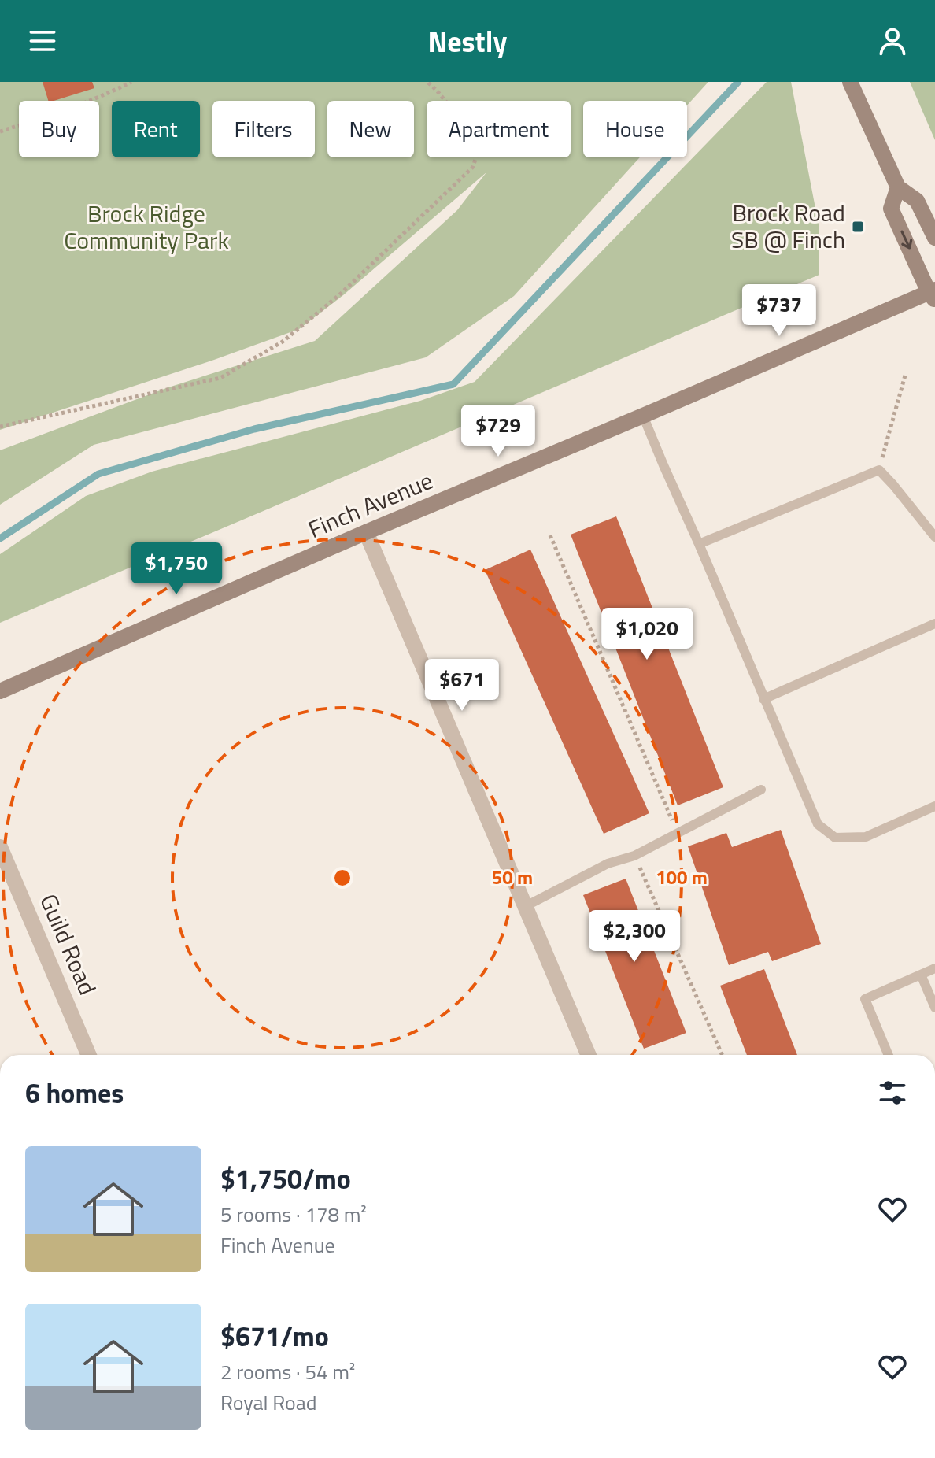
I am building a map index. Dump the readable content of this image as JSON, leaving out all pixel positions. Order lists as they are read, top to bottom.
{
  "streets": {
    "main road": ["Finch Avenue"],
    "street": ["Guild Road"]
  },
  "parks": ["Brock Ridge Community Park"],
  "places": {
    "transit": ["Brock Road SB @ Finch"]
  },
  "page": {
    "header": "Nestly",
    "chip": [
      "Buy",
      "Rent",
      "Filters",
      "New",
      "Apartment",
      "House"
    ],
    "price": [
      "$737",
      "$729",
      "$1,750",
      "$1,020",
      "$671",
      "$2,300"
    ],
    "heading": "6 homes",
    "list": [
      {
        "name": "$1,750/mo",
        "note": "5 rooms · 178 m² · Finch Avenue"
      },
      {
        "name": "$671/mo",
        "note": "2 rooms · 54 m² · Royal Road"
      }
    ]
  },
  "rings": ["50 m", "100 m"]
}
